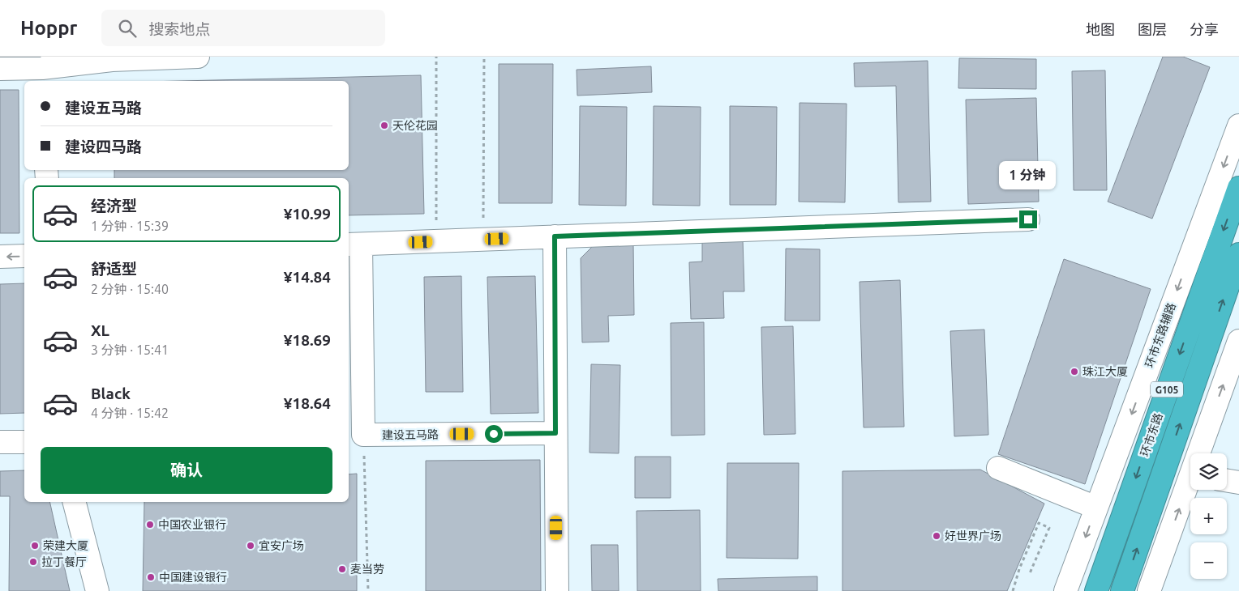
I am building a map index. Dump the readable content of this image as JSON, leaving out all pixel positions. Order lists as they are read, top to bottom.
{
  "streets": {
    "highway": ["G105", "环市东路"],
    "street": ["环市东路辅路", "建设五马路"]
  },
  "places": [
    "天伦花园",
    "珠江大厦",
    "中国农业银行",
    "好世界广场",
    "荣建大厦",
    "宜安广场",
    "拉丁餐厅",
    "麦当劳",
    "中国建设银行"
  ],
  "page": {
    "header": "Hoppr",
    "search": "搜索地点",
    "nav": ["地图", "图层", "分享"],
    "banner": ["建设五马路", "建设四马路"],
    "bubble": "1 分钟",
    "list": [
      {
        "name": "经济型",
        "note": "1 分钟 · 15:39",
        "value": "¥10.99"
      },
      {
        "name": "舒适型",
        "note": "2 分钟 · 15:40",
        "value": "¥14.84"
      },
      {
        "name": "XL",
        "note": "3 分钟 · 15:41",
        "value": "¥18.69"
      },
      {
        "name": "Black",
        "note": "4 分钟 · 15:42",
        "value": "¥18.64"
      }
    ],
    "buttons": "确认",
    "map_buttons": ["+", "−"]
  }
}
